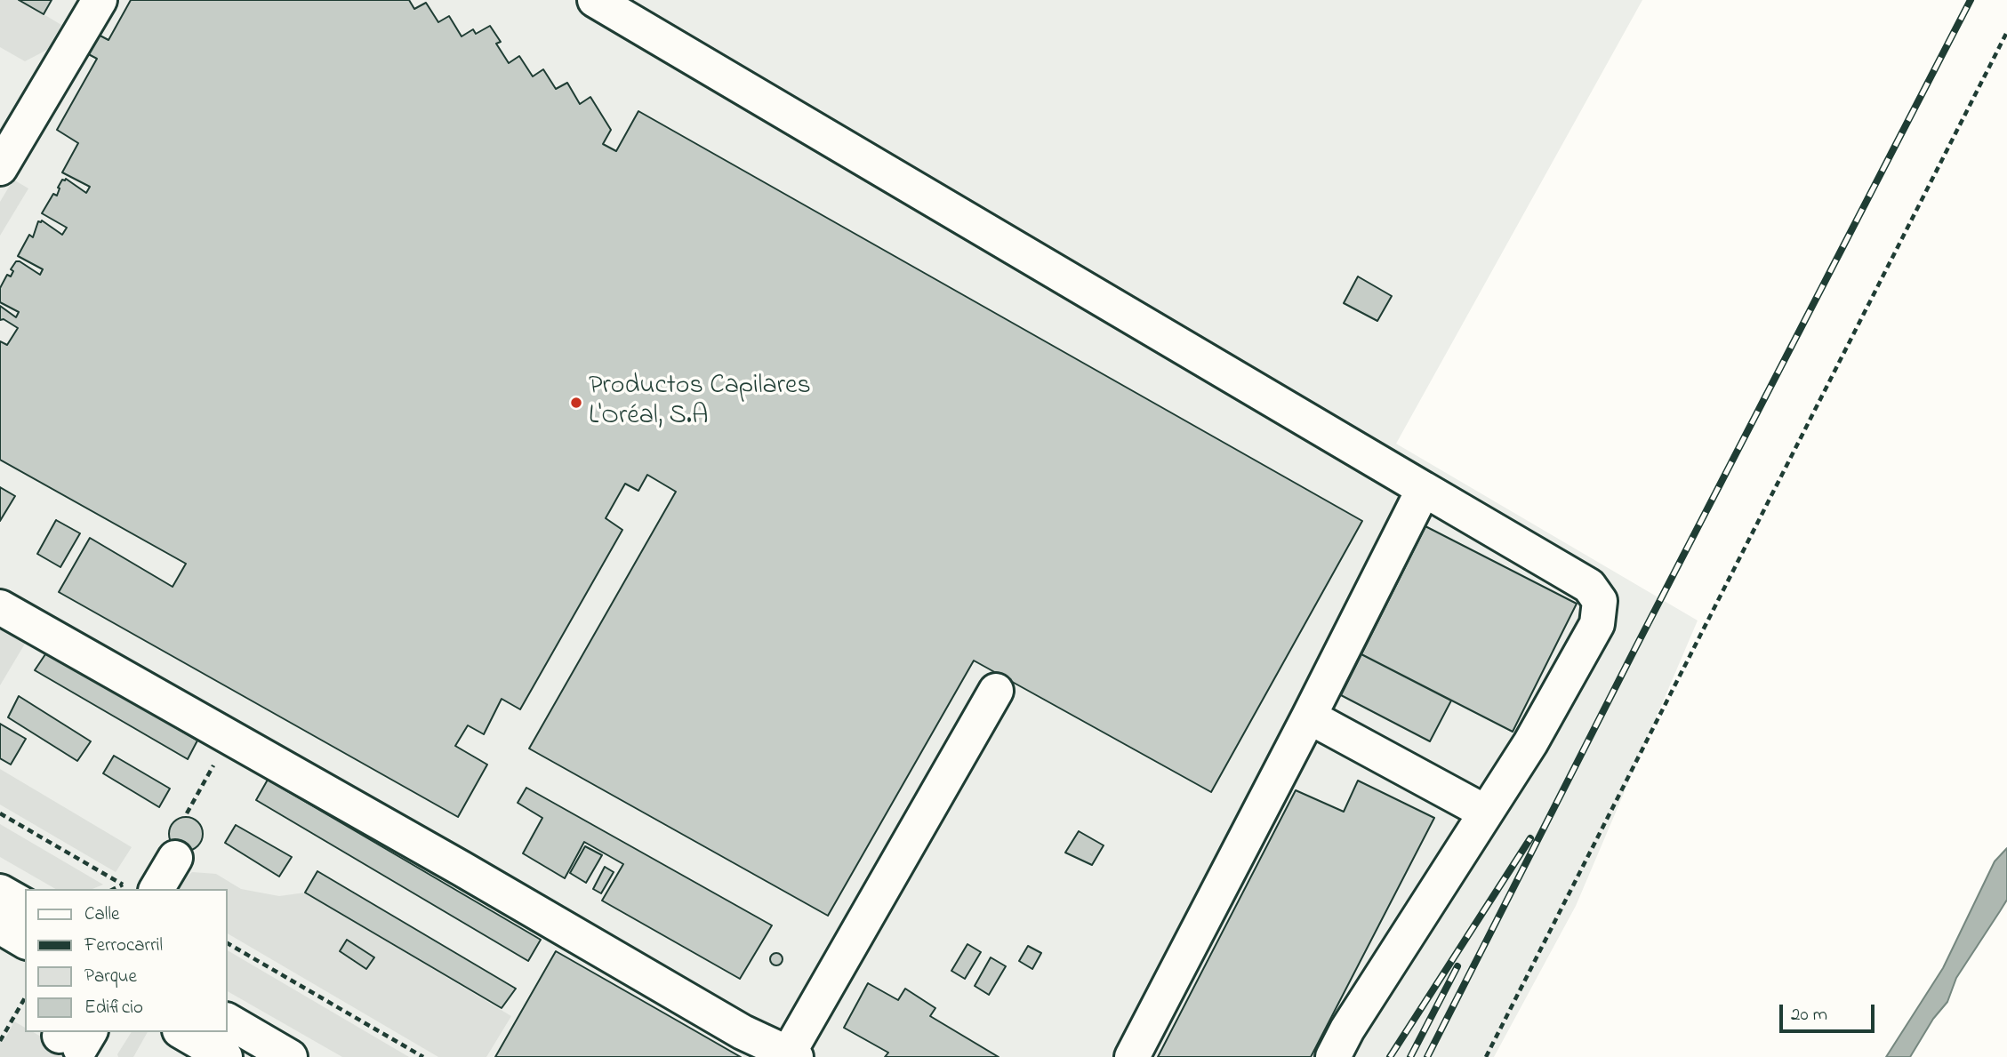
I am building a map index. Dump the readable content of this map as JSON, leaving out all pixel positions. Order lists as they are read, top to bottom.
{
  "places": ["Productos Capilares L'Oréal, S.A"],
  "legend": [
    "Calle",
    "Ferrocarril",
    "Parque",
    "Edificio"
  ],
  "scale_bar": "20 m"
}
